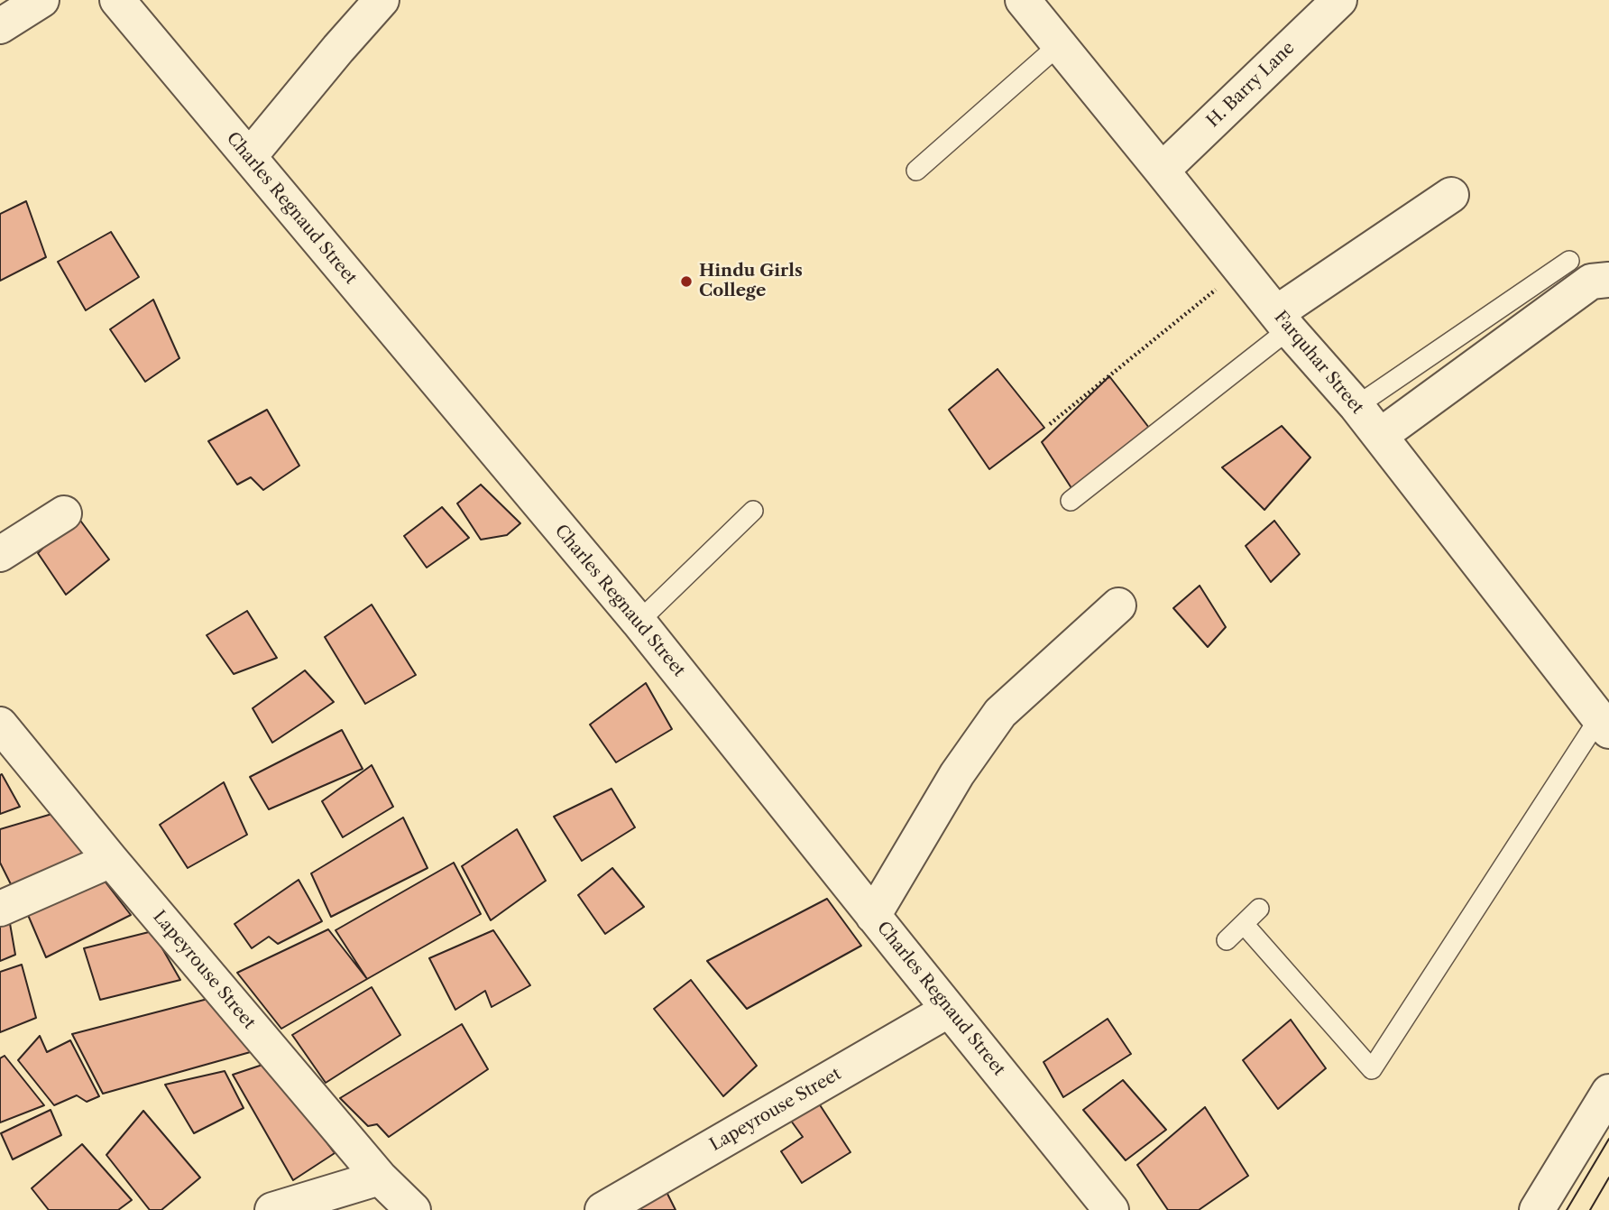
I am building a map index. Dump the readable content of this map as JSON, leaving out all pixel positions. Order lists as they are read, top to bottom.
{
  "streets": {
    "street": [
      "H. Barry Lane",
      "Charles Regnaud Street",
      "Farquhar Street",
      "Lapeyrouse Street"
    ]
  },
  "crossings": [
    ["H. Barry Lane", "Farquhar Street"],
    ["Charles Regnaud Street", "Lapeyrouse Street"]
  ],
  "places": ["Hindu Girls College"]
}
